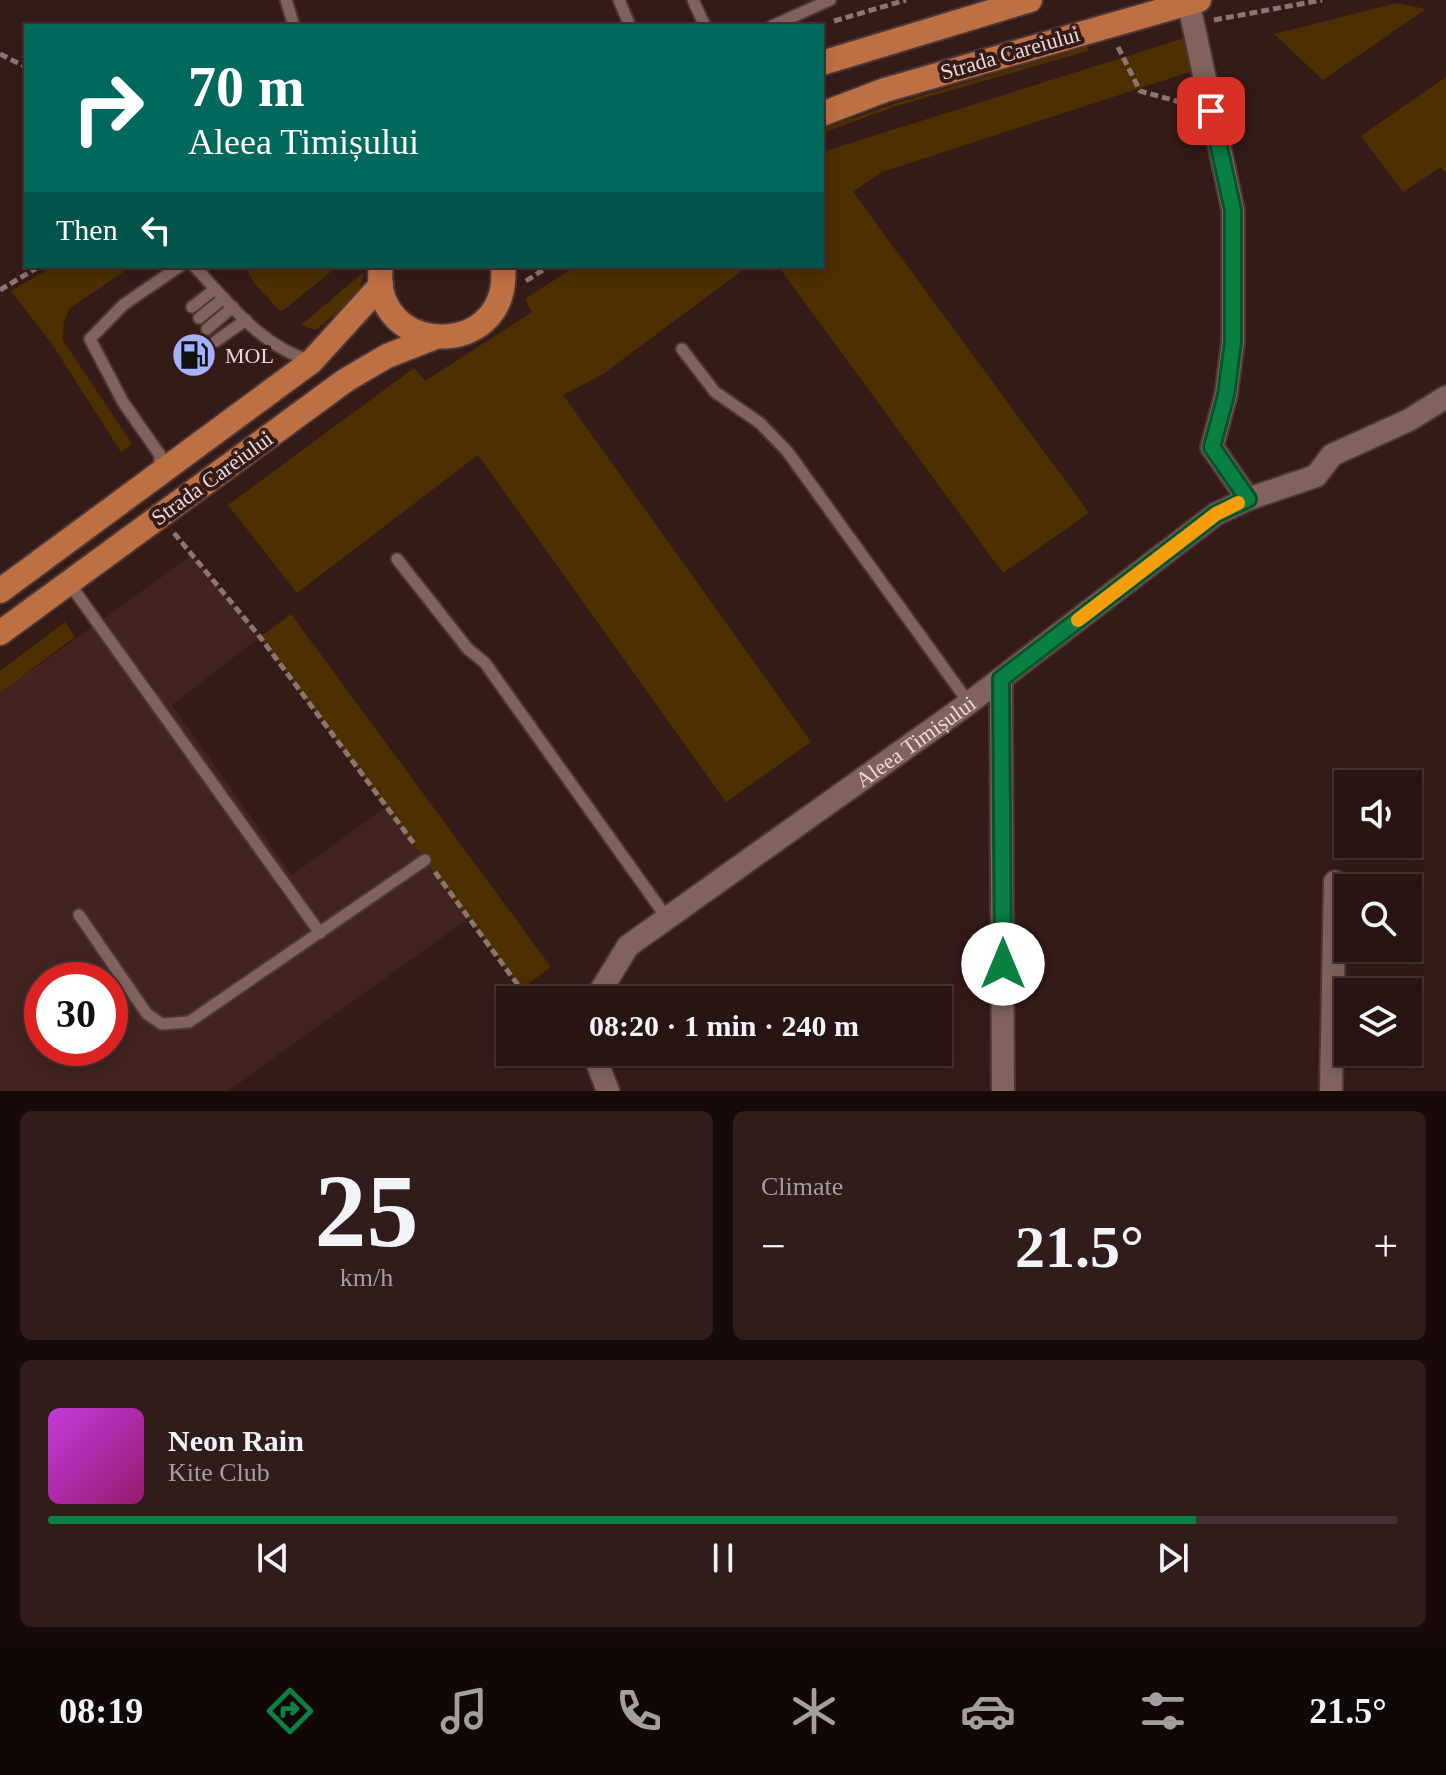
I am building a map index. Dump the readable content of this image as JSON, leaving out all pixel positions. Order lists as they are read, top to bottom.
{
  "streets": {
    "main road": ["Strada Careiului"],
    "street": ["Aleea Timișului"]
  },
  "places": {
    "fuel station": ["MOL"]
  },
  "page": {
    "turn": ["70 m", "Aleea Timișului"],
    "then": "Then",
    "limit": "30",
    "trip": "08:20 · 1 min · 240 m",
    "tile": [
      ["25", "km/h"],
      "Climate"
    ],
    "heat": ["−", "21.5°", "+"],
    "song": ["Neon Rain", "Kite Club"],
    "tabs": ["08:19", "21.5°"]
  }
}
